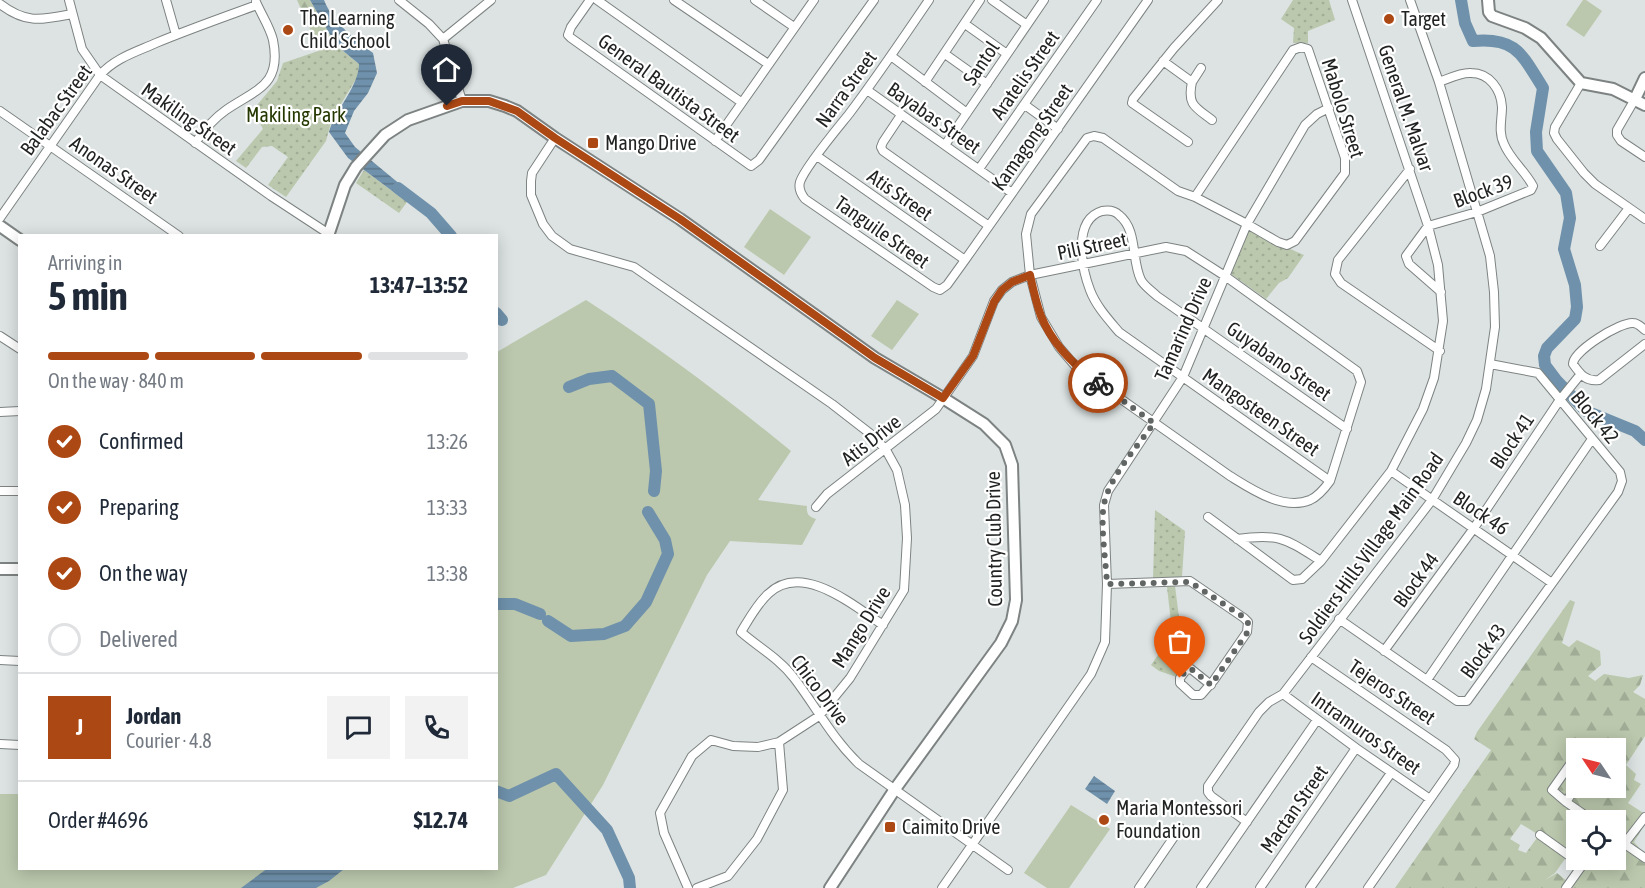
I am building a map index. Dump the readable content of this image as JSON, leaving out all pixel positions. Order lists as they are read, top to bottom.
{
  "streets": {
    "street": [
      "Santol",
      "Aratelis Street",
      "General Bautista Street",
      "Narra Street",
      "Mabolo Street",
      "General M. Malvar",
      "Balabac Street",
      "Bayabas Street",
      "Makiling Street",
      "Kamagong Street",
      "Anonas Street",
      "Block 39",
      "Atis Street",
      "Tanguile Street",
      "Pili Street",
      "Tamarind Drive",
      "Guyabano Street",
      "Mangosteen Street",
      "Block 42",
      "Atis Drive",
      "Block 41",
      "Block 46",
      "Country Club Drive",
      "Soldiers Hills Village Main Road",
      "Block 44",
      "Mango Drive",
      "Block 43",
      "Chico Drive",
      "Tejeros Street",
      "Intramuros Street",
      "Mactan Street"
    ]
  },
  "crossings": [
    ["Santol", "Bayabas Street"],
    ["Aratelis Street", "Bayabas Street"],
    ["Narra Street", "Bayabas Street"],
    ["Narra Street", "Atis Street"],
    ["Narra Street", "Tanguile Street"],
    ["Mabolo Street", "Tamarind Drive"],
    ["General M. Malvar", "Block 39"],
    ["General M. Malvar", "Block 46"],
    ["Balabac Street", "Makiling Street"],
    ["Balabac Street", "Anonas Street"],
    ["Bayabas Street", "Kamagong Street"],
    ["Kamagong Street", "Atis Street"],
    ["Kamagong Street", "Tanguile Street"],
    ["Block 39", "Soldiers Hills Village Main Road"],
    ["Pili Street", "Tamarind Drive"],
    ["Pili Street", "Guyabano Street"],
    ["Pili Street", "Mangosteen Street"],
    ["Pili Street", "Atis Drive"],
    ["Pili Street", "Country Club Drive"],
    ["Tamarind Drive", "Guyabano Street"],
    ["Tamarind Drive", "Mangosteen Street"],
    ["Guyabano Street", "Mangosteen Street"],
    ["Block 42", "Block 41"],
    ["Block 42", "Block 46"],
    ["Block 42", "Soldiers Hills Village Main Road"],
    ["Block 42", "Block 43"],
    ["Atis Drive", "Country Club Drive"],
    ["Atis Drive", "Mango Drive"],
    ["Block 41", "Block 46"],
    ["Block 41", "Block 44"],
    ["Block 46", "Soldiers Hills Village Main Road"],
    ["Block 46", "Block 44"],
    ["Block 46", "Block 43"],
    ["Country Club Drive", "Mango Drive"],
    ["Country Club Drive", "Chico Drive"],
    ["Soldiers Hills Village Main Road", "Block 43"],
    ["Soldiers Hills Village Main Road", "Tejeros Street"],
    ["Soldiers Hills Village Main Road", "Intramuros Street"],
    ["Block 44", "Block 43"],
    ["Mango Drive", "Chico Drive"],
    ["Tejeros Street", "Intramuros Street"],
    ["Intramuros Street", "Mactan Street"]
  ],
  "parks": ["Makiling Park"],
  "places": {
    "other": ["Target", "The Learning Child School", "Maria Montessori Foundation"],
    "transit": ["Mango Drive", "Caimito Drive"]
  },
  "north": "top left",
  "page": {
    "heading": ["5 min", "Arriving in", "13:47–13:52"],
    "panel": [
      "Jordan",
      "Courier · 4.8",
      "Order #4696",
      "$12.74"
    ],
    "bar": "On the way · 840 m",
    "list": [
      ["Confirmed", "13:26"],
      ["Preparing", "13:33"],
      ["On the way", "13:38"],
      "Delivered"
    ],
    "round": "J"
  }
}
